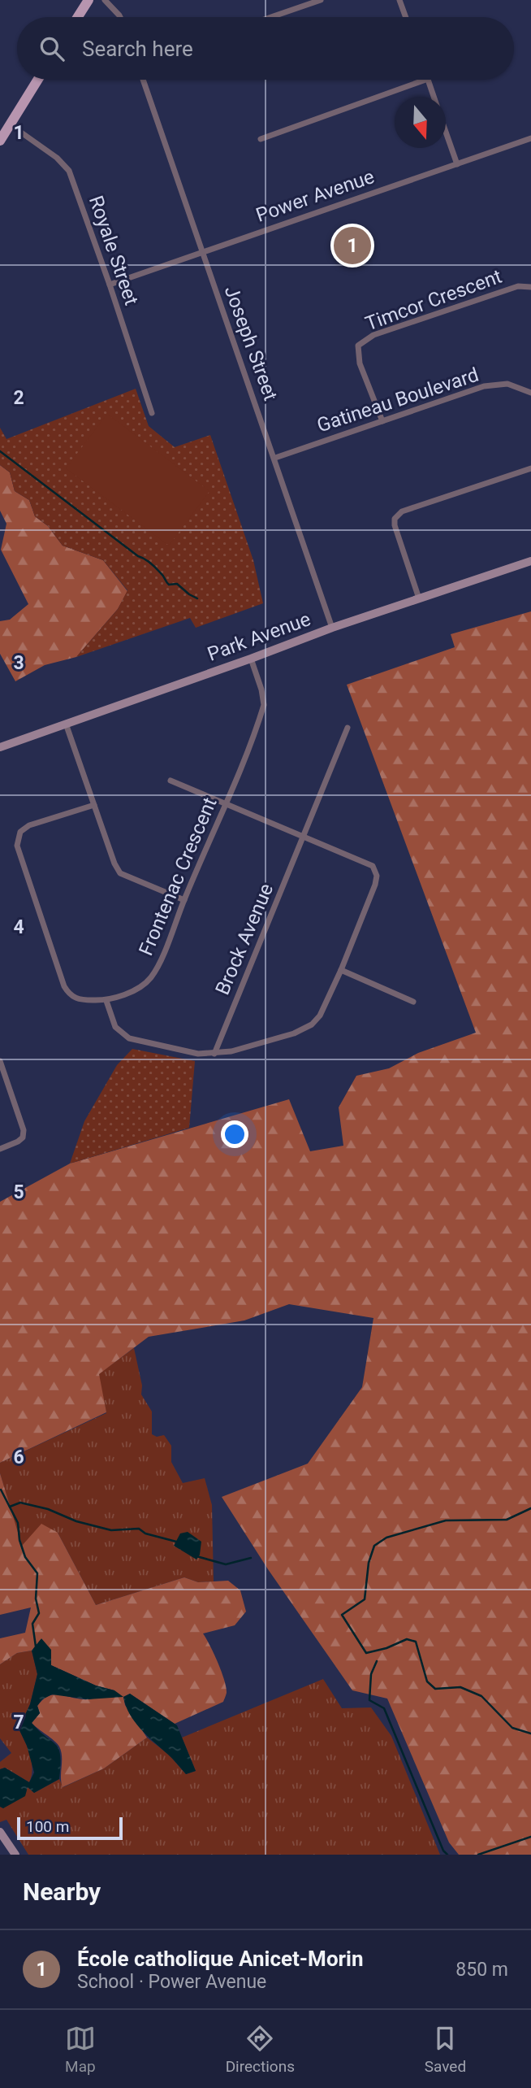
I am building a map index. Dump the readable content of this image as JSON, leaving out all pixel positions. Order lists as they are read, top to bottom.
{
  "streets": {
    "street": [
      "Power Avenue",
      "Royale Street",
      "Timcor Crescent",
      "Joseph Street",
      "Gatineau Boulevard",
      "Park Avenue",
      "Frontenac Crescent",
      "Brock Avenue"
    ]
  },
  "crossings": [
    ["Power Avenue", "Royale Street"],
    ["Power Avenue", "Joseph Street"],
    ["Timcor Crescent", "Gatineau Boulevard"],
    ["Joseph Street", "Gatineau Boulevard"],
    ["Joseph Street", "Park Avenue"],
    ["Park Avenue", "Frontenac Crescent"]
  ],
  "scale_bar": "100 m",
  "north": "bottom",
  "page": {
    "search": "Search here",
    "pins": "1",
    "scale": "100 m",
    "heading": "Nearby",
    "list": [
      {
        "mark": "1",
        "name": "École catholique Anicet-Morin",
        "note": "School · Power Avenue",
        "value": "850 m"
      }
    ],
    "nav": ["Map", "Directions", "Saved"]
  },
  "grid": {
    "rows": [
      "1",
      "2",
      "3",
      "4",
      "5",
      "6",
      "7"
    ]
  }
}
